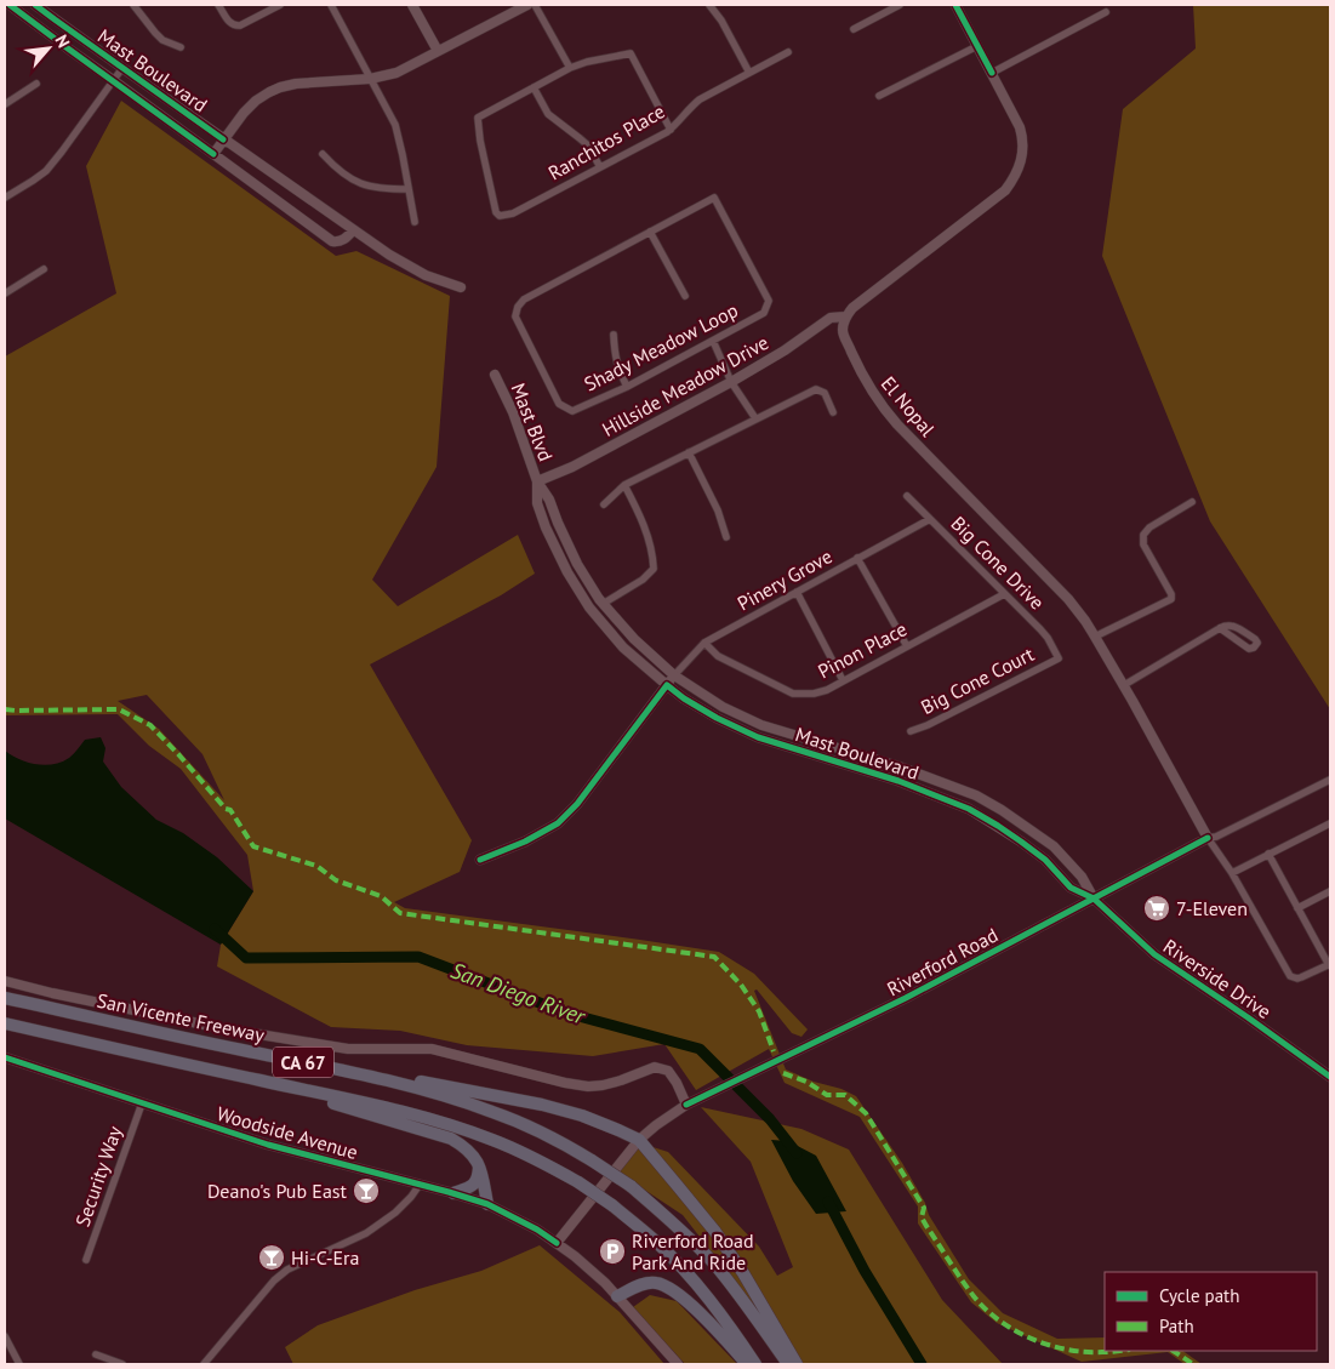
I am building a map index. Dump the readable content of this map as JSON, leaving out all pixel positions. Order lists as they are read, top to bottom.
{
  "streets": {
    "highway": ["San Vicente Freeway", "CA 67"],
    "street": [
      "Mast Boulevard",
      "Ranchitos Place",
      "Shady Meadow Loop",
      "Hillside Meadow Drive",
      "El Nopal",
      "Mast Blvd",
      "Big Cone Drive",
      "Pinery Grove",
      "Pinon Place",
      "Big Cone Court",
      "Riverford Road",
      "Riverside Drive",
      "Woodside Avenue",
      "Security Way"
    ]
  },
  "crossings": [
    ["Mast Boulevard", "Hillside Meadow Drive"],
    ["Mast Boulevard", "Mast Blvd"],
    ["Mast Boulevard", "Pinery Grove"],
    ["Mast Boulevard", "Riverford Road"],
    ["Mast Boulevard", "Riverside Drive"],
    ["Hillside Meadow Drive", "El Nopal"],
    ["Hillside Meadow Drive", "Mast Blvd"],
    ["El Nopal", "Riverford Road"],
    ["Big Cone Drive", "Pinery Grove"],
    ["Big Cone Drive", "Pinon Place"],
    ["Big Cone Drive", "Big Cone Court"],
    ["Pinery Grove", "Pinon Place"],
    ["Riverford Road", "Riverside Drive"],
    ["Riverford Road", "Woodside Avenue"],
    ["Woodside Avenue", "Security Way"]
  ],
  "water": ["San Diego River"],
  "places": {
    "supermarket": ["7-Eleven"],
    "bar": ["Deano's Pub East", "Hi-C-Era"],
    "parking": ["Riverford Road Park And Ride"]
  },
  "legend": ["Cycle path", "Path"],
  "north": "top right"
}
